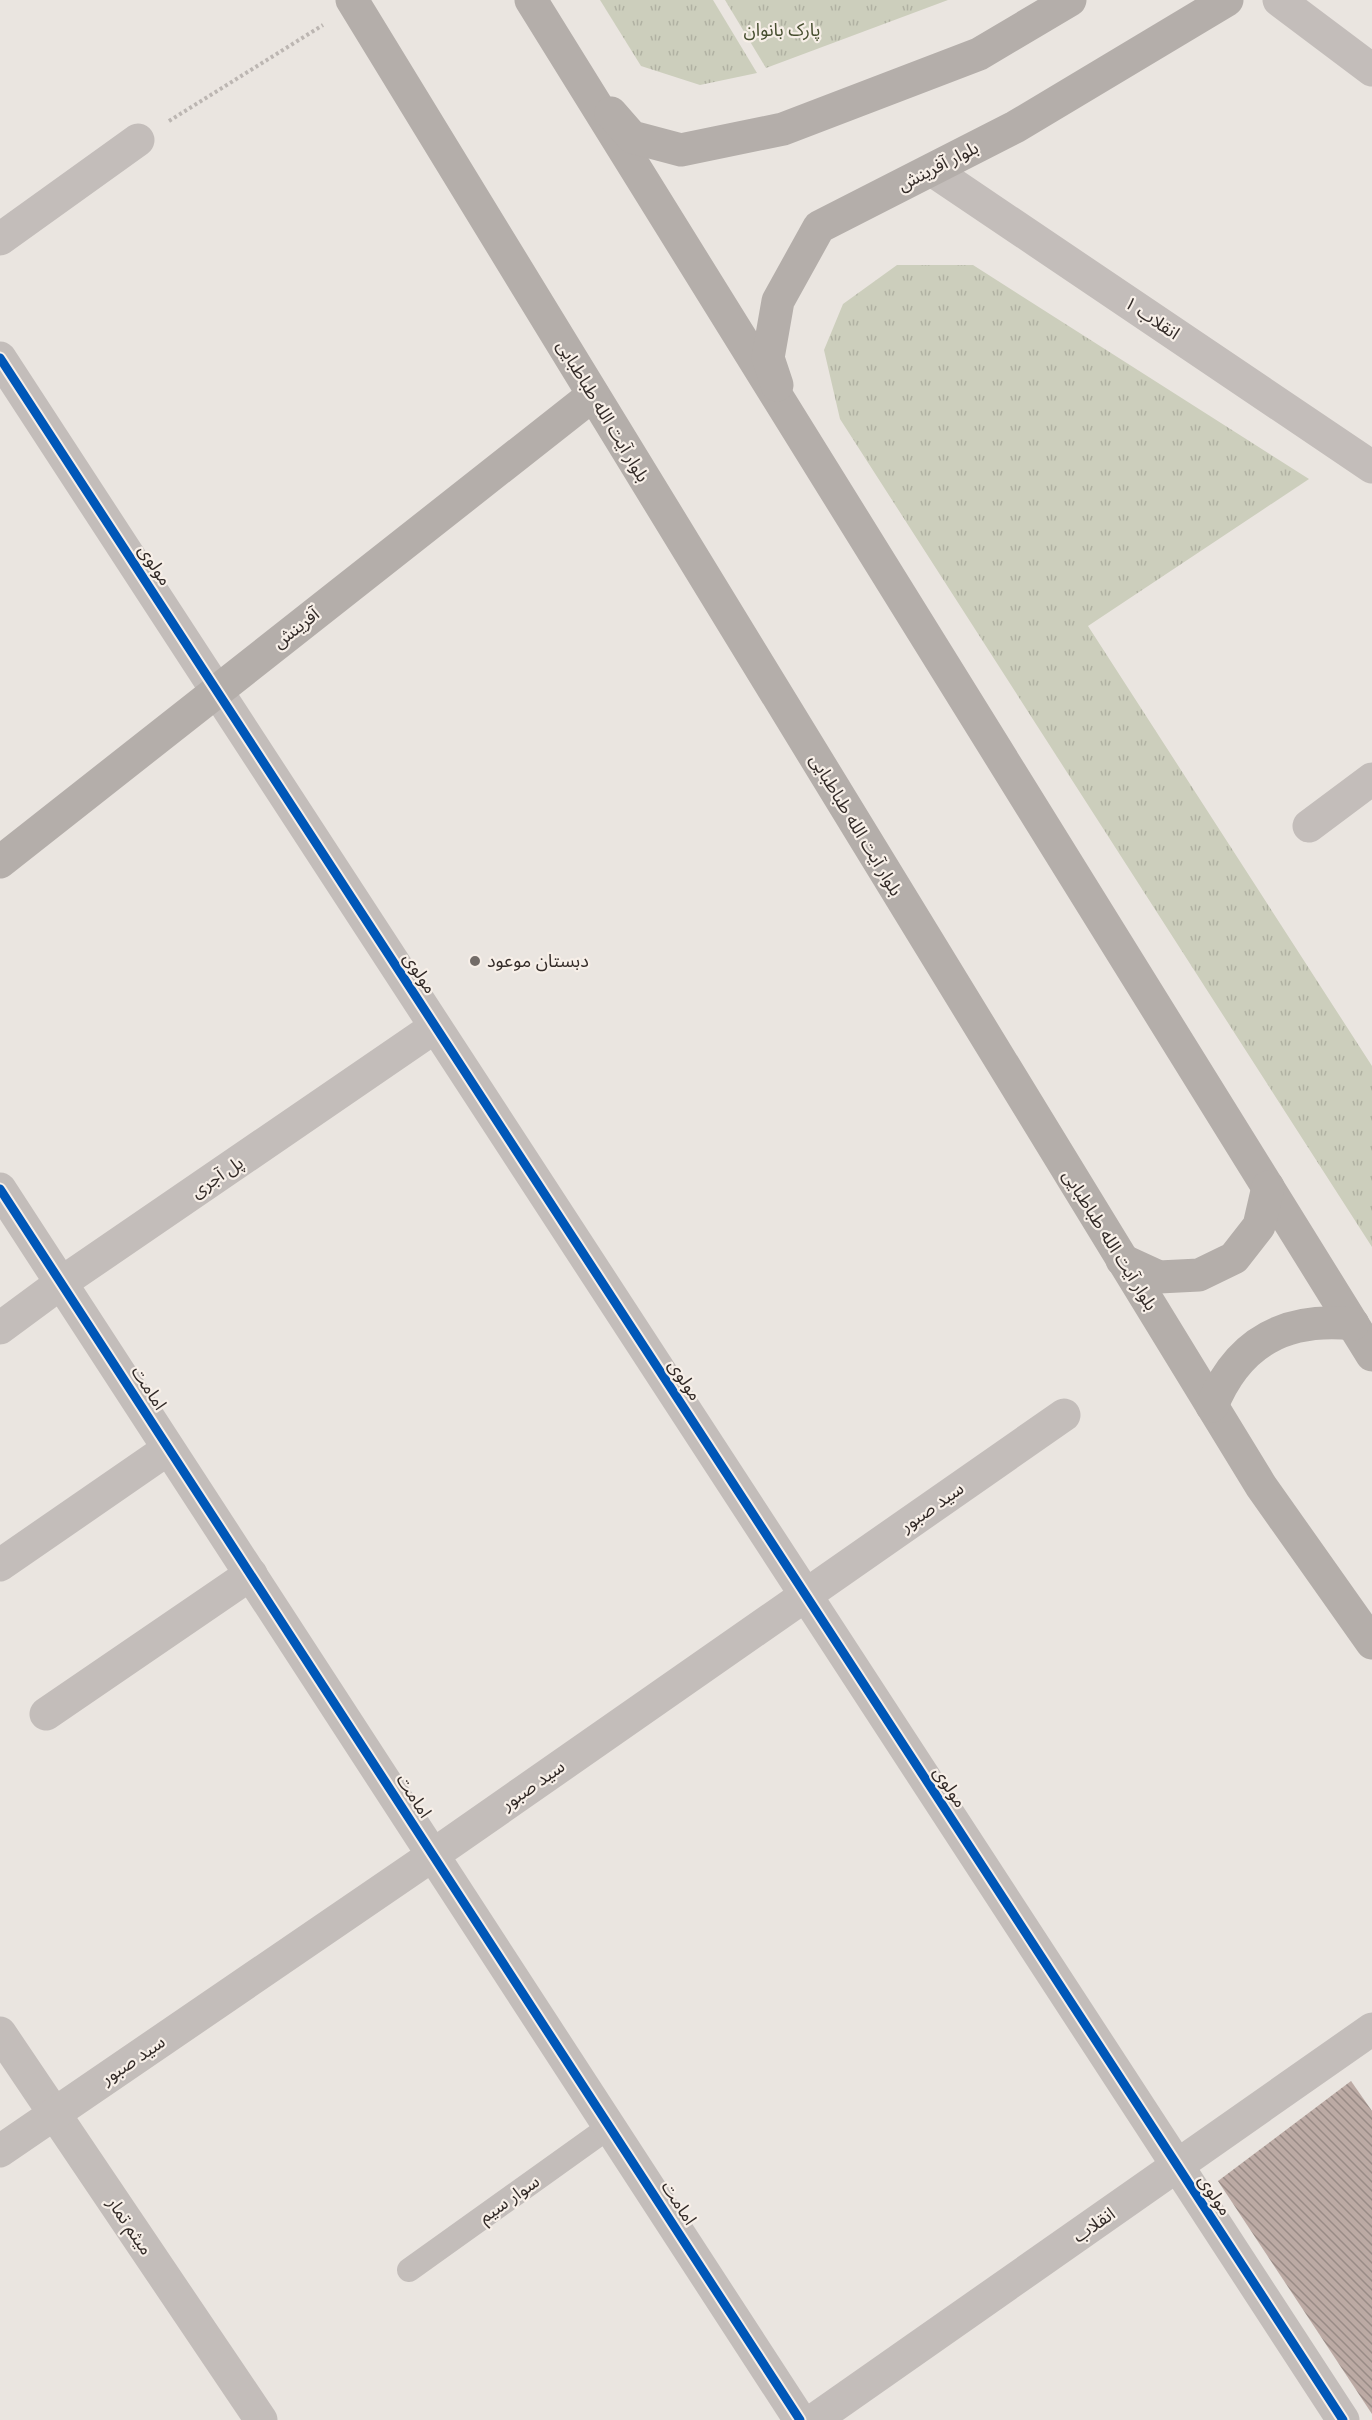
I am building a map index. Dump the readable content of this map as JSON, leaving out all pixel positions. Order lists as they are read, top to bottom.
{
  "streets": {
    "main road": ["بلوار آفرینش", "بلوار آیت الله طباطبایی", "آفرینش"],
    "street": [
      "انقلاب ۱",
      "مولوی",
      "پل آجری",
      "امامت",
      "سید صبور",
      "انقلاب",
      "میثم تمار"
    ],
    "lane": ["سوار سیم"]
  },
  "crossings": [
    ["بلوار آفرینش", "انقلاب ۱"],
    ["بلوار آیت الله طباطبایی", "آفرینش"],
    ["مولوی", "آفرینش"],
    ["مولوی", "پل آجری"],
    ["مولوی", "سید صبور"],
    ["مولوی", "انقلاب"],
    ["پل آجری", "امامت"],
    ["امامت", "سید صبور"],
    ["امامت", "سوار سیم"],
    ["سید صبور", "میثم تمار"]
  ],
  "parks": ["پارک بانوان"],
  "places": ["دبستان موعود"]
}
